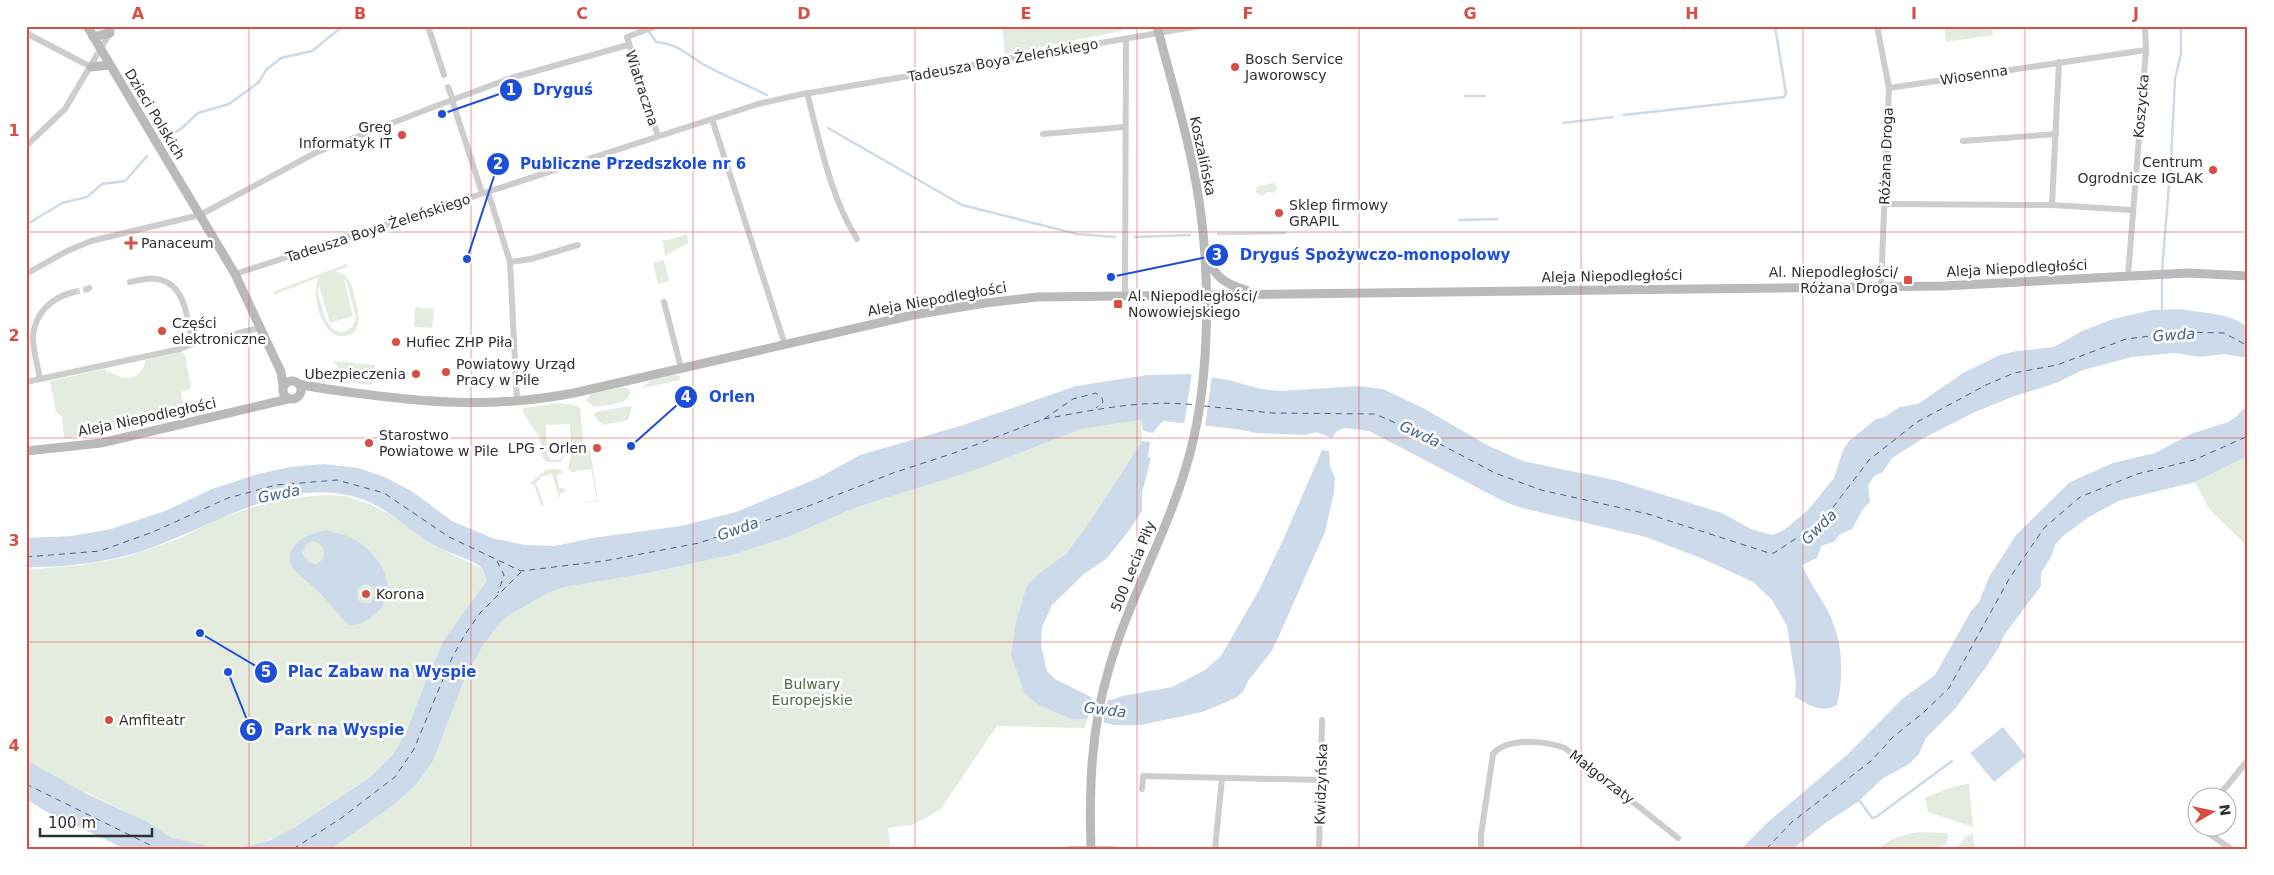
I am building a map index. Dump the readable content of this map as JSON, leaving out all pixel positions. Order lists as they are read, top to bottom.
{
  "streets": {
    "street": [
      "Tadeusza Boya Żeleńskiego",
      "Wiosenna",
      "Wiatraczna",
      "Koszycka",
      "Dzieci Polskich",
      "Koszalińska",
      "Różana Droga",
      "Aleja Niepodległości",
      "500 Lecia Piły",
      "Małgorzaty",
      "Kwidzyńska"
    ]
  },
  "crossings": [
    ["Tadeusza Boya Żeleńskiego", "Wiatraczna"],
    ["Tadeusza Boya Żeleńskiego", "Dzieci Polskich"],
    ["Tadeusza Boya Żeleńskiego", "Koszalińska"],
    ["Wiosenna", "Koszycka"],
    ["Wiosenna", "Różana Droga"],
    ["Koszycka", "Aleja Niepodległości"],
    ["Dzieci Polskich", "Aleja Niepodległości"],
    ["Koszalińska", "Aleja Niepodległości"],
    ["Koszalińska", "500 Lecia Piły"],
    ["Różana Droga", "Aleja Niepodległości"],
    ["Aleja Niepodległości", "500 Lecia Piły"]
  ],
  "water": ["Gwda"],
  "parks": ["Bulwary Europejskie"],
  "places": {
    "other": [
      "Bosch Service Jaworowscy",
      "Dryguś",
      "Greg Informatyk IT",
      "Centrum Ogrodnicze IGLAK",
      "Sklep firmowy GRAPIL",
      "Publiczne Przedszkole nr 6",
      "Dryguś Spożywczo-monopolowy",
      "Części elektroniczne",
      "Hufiec ZHP Piła",
      "Powiatowy Urząd Pracy w Pile",
      "Ubezpieczenia",
      "Starostwo Powiatowe w Pile",
      "Orlen",
      "LPG - Orlen",
      "Korona",
      "Plac Zabaw na Wyspie",
      "Park na Wyspie",
      "Amfiteatr"
    ],
    "health": ["Panaceum"],
    "transit": ["Al. Niepodległości/ Różana Droga", "Al. Niepodległości/ Nowowiejskiego"]
  },
  "scale_bar": "100 m",
  "north": "right",
  "grid": {
    "columns": [
      "A",
      "B",
      "C",
      "D",
      "E",
      "F",
      "G",
      "H",
      "I",
      "J"
    ],
    "rows": [
      "1",
      "2",
      "3",
      "4"
    ]
  }
}
